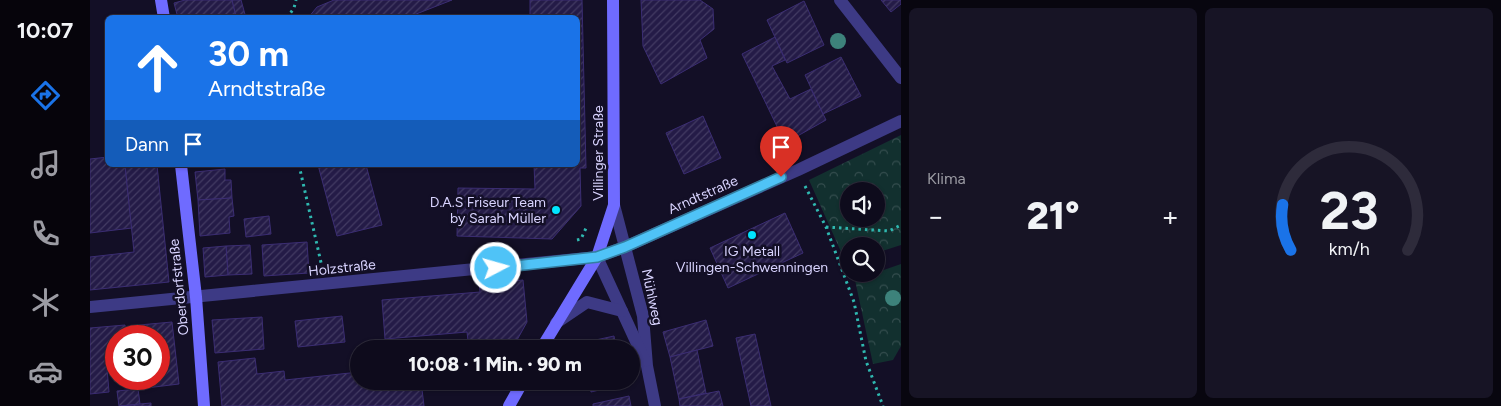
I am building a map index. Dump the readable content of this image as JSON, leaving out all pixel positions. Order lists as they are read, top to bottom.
{
  "streets": {
    "main road": ["Villinger Straße", "Oberdorfstraße"],
    "street": ["Arndtstraße", "Holzstraße", "Mühlweg"]
  },
  "crossings": [
    ["Villinger Straße", "Arndtstraße"],
    ["Villinger Straße", "Holzstraße"],
    ["Villinger Straße", "Mühlweg"],
    ["Arndtstraße", "Holzstraße"],
    ["Arndtstraße", "Mühlweg"],
    ["Holzstraße", "Oberdorfstraße"],
    ["Holzstraße", "Mühlweg"]
  ],
  "places": ["D.A.S Friseur Team by Sarah Müller", "IG Metall Villingen-Schwenningen"],
  "page": {
    "tabs": "10:07",
    "tile": "Klima",
    "turn": ["30 m", "Arndtstraße"],
    "then": "Dann",
    "heat": ["−", "21°", "+"],
    "limit": "30",
    "trip": "10:08 · 1 Min. · 90 m",
    "gauge": ["23", "km/h"]
  }
}
